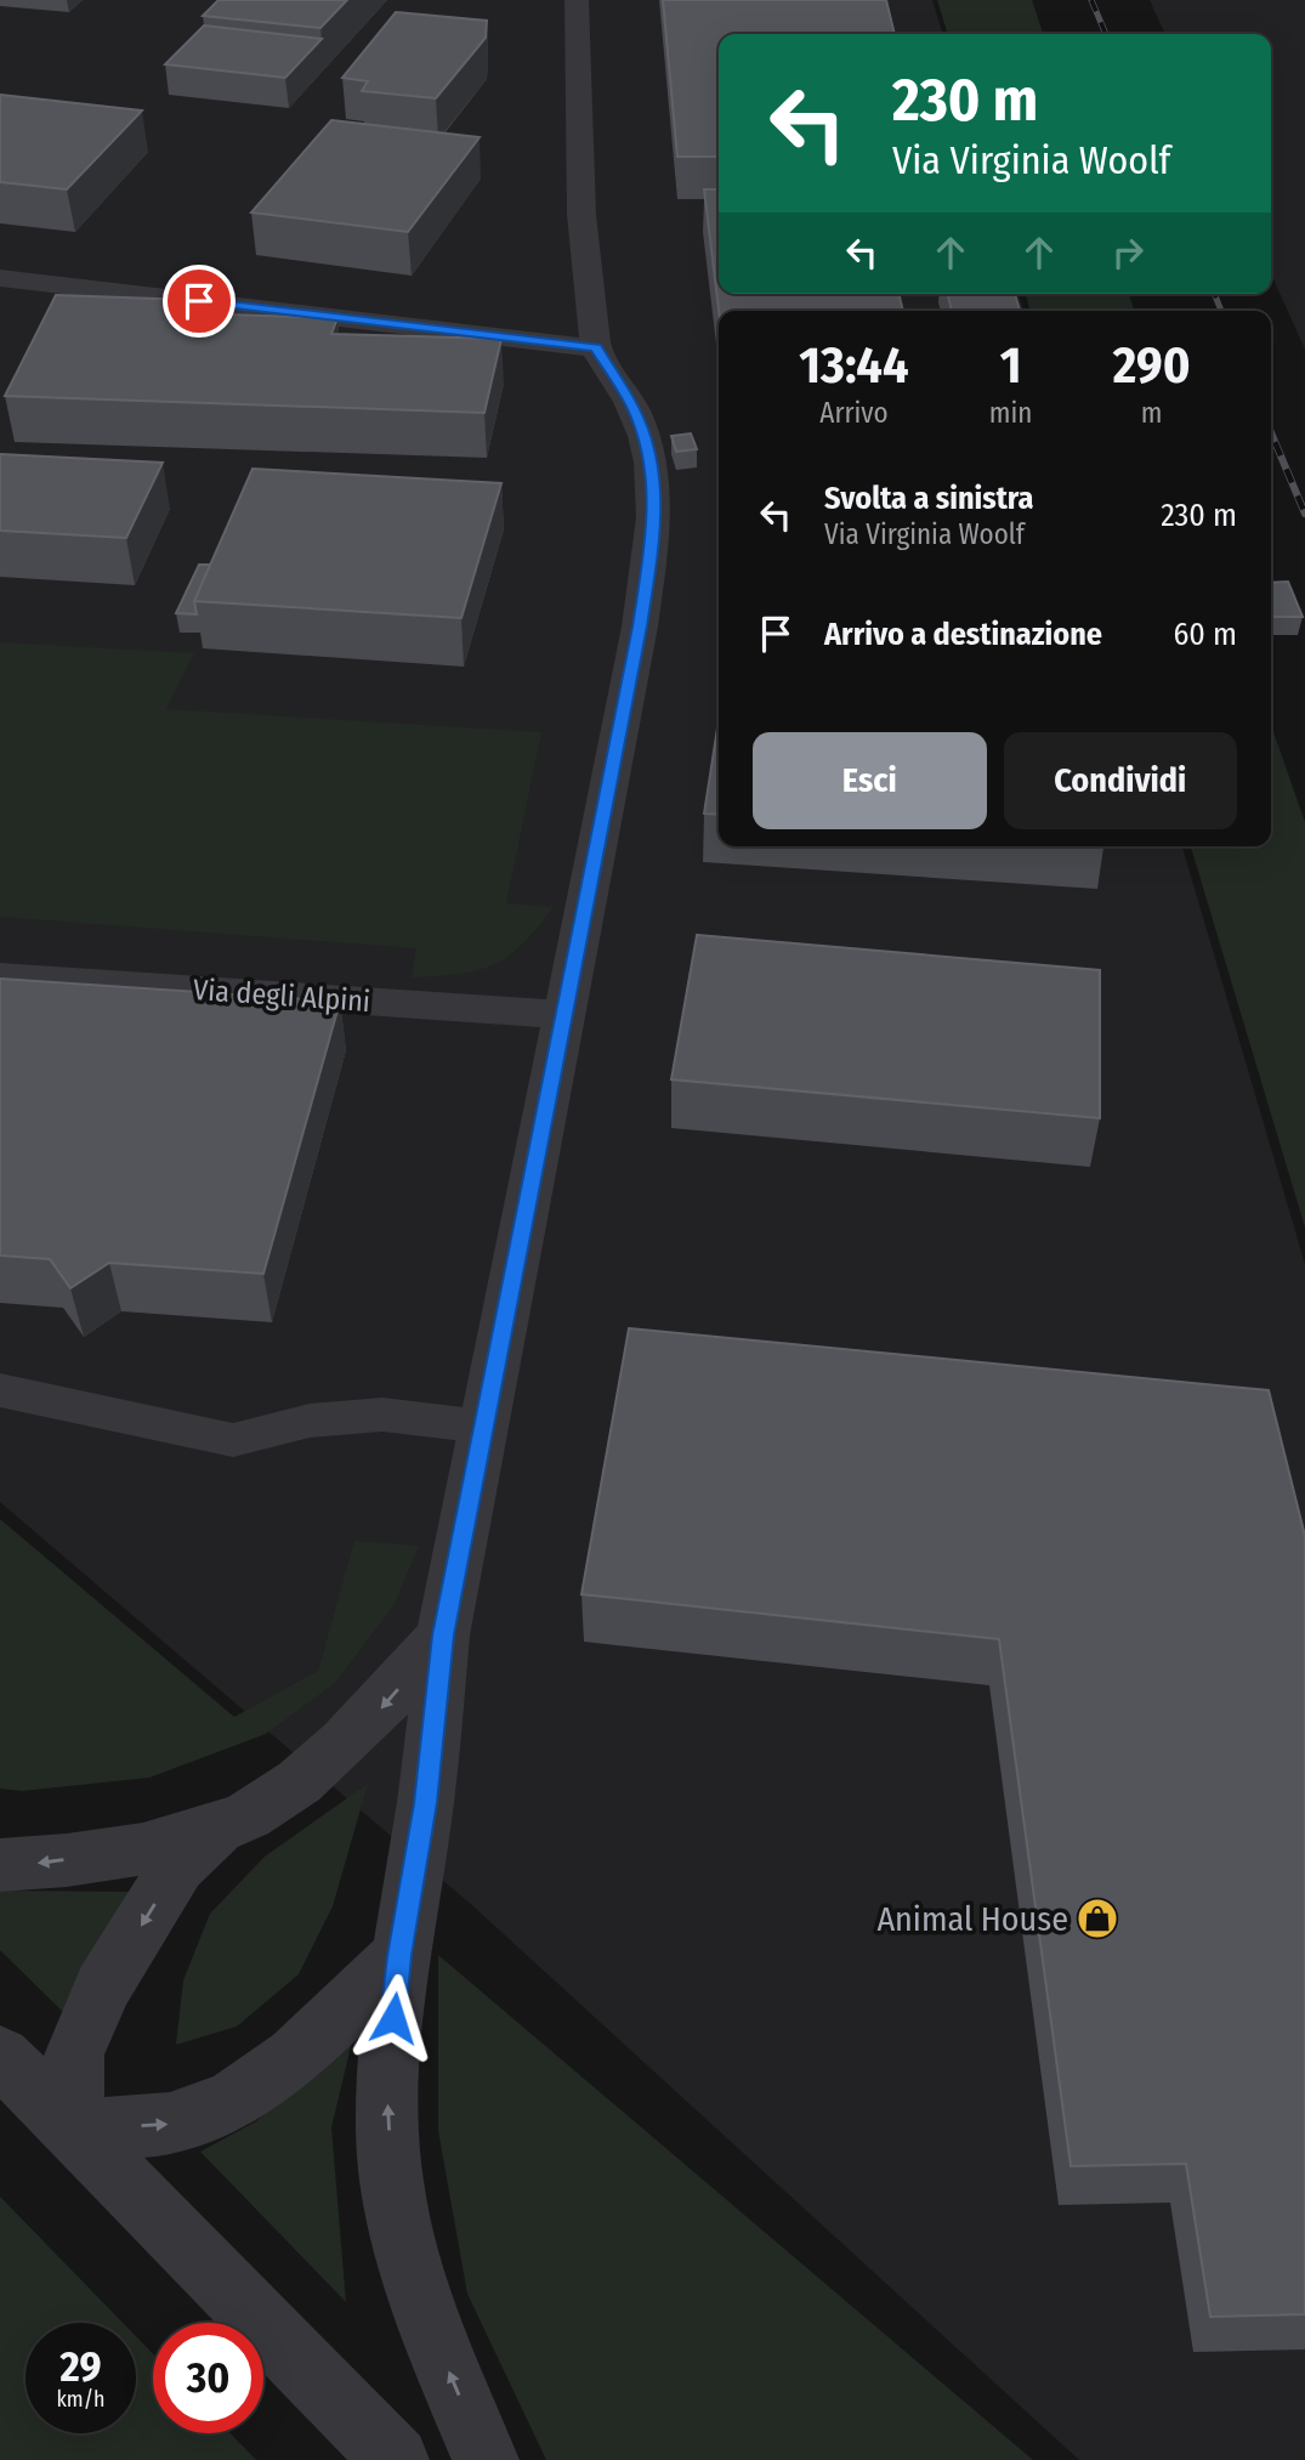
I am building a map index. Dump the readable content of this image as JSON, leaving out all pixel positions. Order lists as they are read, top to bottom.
{
  "streets": {
    "street": ["Via degli Alpini"]
  },
  "places": {
    "shop": ["Animal House"]
  },
  "page": {
    "turn": ["230 m", "Via Virginia Woolf"],
    "eta": [
      "13:44",
      "Arrivo",
      "1",
      "min",
      "290",
      "m"
    ],
    "list": [
      {
        "name": "Svolta a sinistra",
        "note": "Via Virginia Woolf",
        "value": "230 m"
      },
      {
        "name": "Arrivo a destinazione",
        "value": "60 m"
      }
    ],
    "buttons": ["Esci", "Condividi"],
    "speed": "29 km/h",
    "limit": "30"
  }
}
